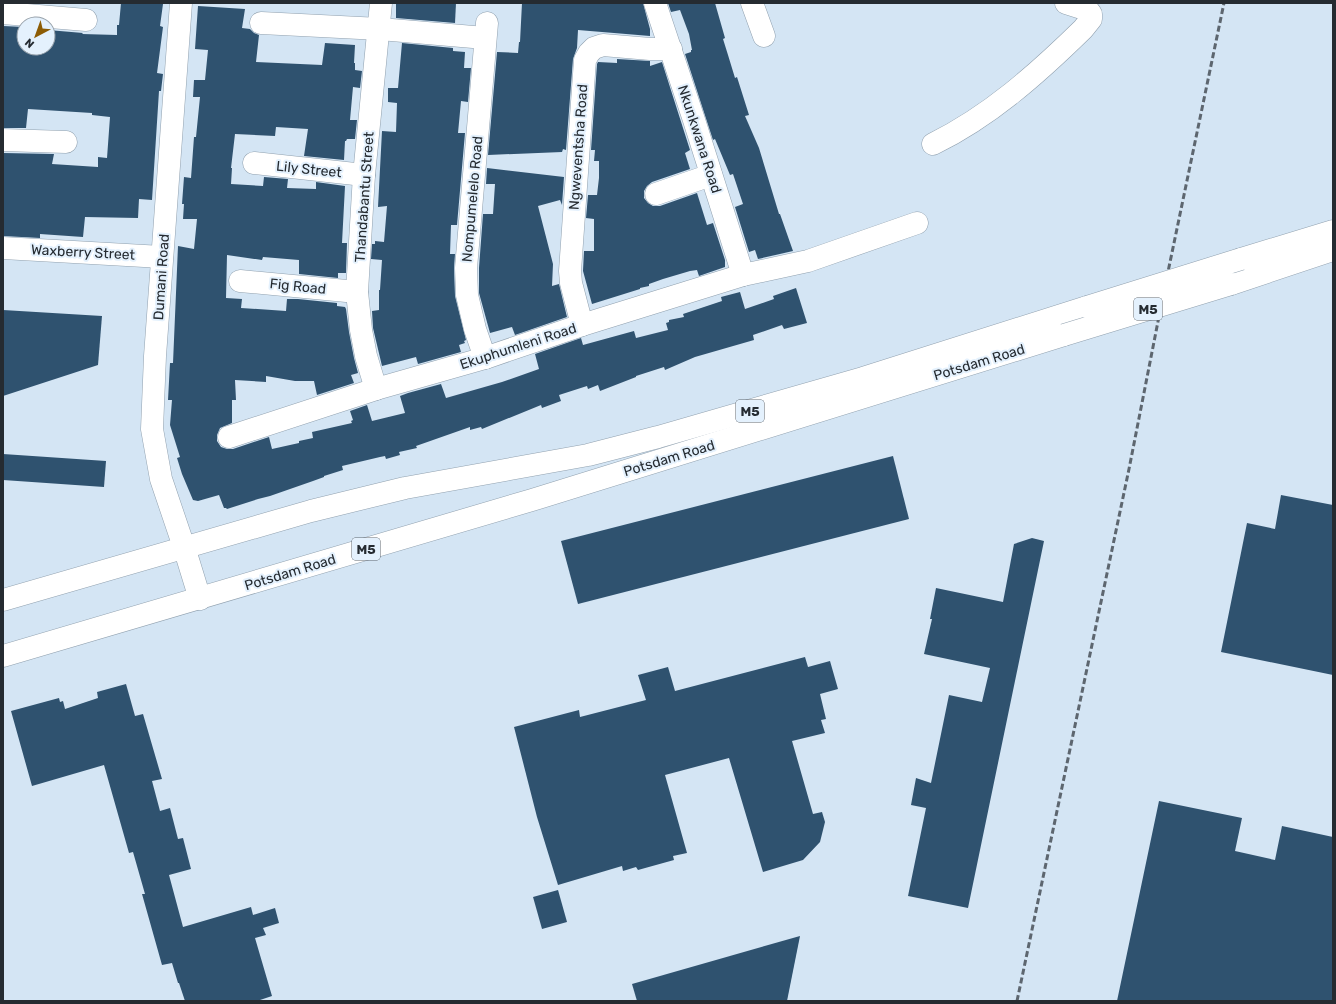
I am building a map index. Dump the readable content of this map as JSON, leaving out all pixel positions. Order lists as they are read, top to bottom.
{
  "streets": {
    "street": [
      "Nkunkwana Road",
      "Ngweventsha Road",
      "Lily Street",
      "Thandabantu Street",
      "Nompumelelo Road",
      "Waxberry Street",
      "Dumani Road",
      "Fig Road",
      "M5",
      "Ekuphumleni Road",
      "Potsdam Road"
    ]
  },
  "crossings": [
    ["Nkunkwana Road", "Ngweventsha Road"],
    ["Nkunkwana Road", "Ekuphumleni Road"],
    ["Ngweventsha Road", "Ekuphumleni Road"],
    ["Lily Street", "Thandabantu Street"],
    ["Thandabantu Street", "Nompumelelo Road"],
    ["Thandabantu Street", "Fig Road"],
    ["Thandabantu Street", "Ekuphumleni Road"],
    ["Nompumelelo Road", "Ekuphumleni Road"],
    ["Waxberry Street", "Dumani Road"],
    ["Dumani Road", "Potsdam Road"]
  ],
  "north": "bottom left"
}
